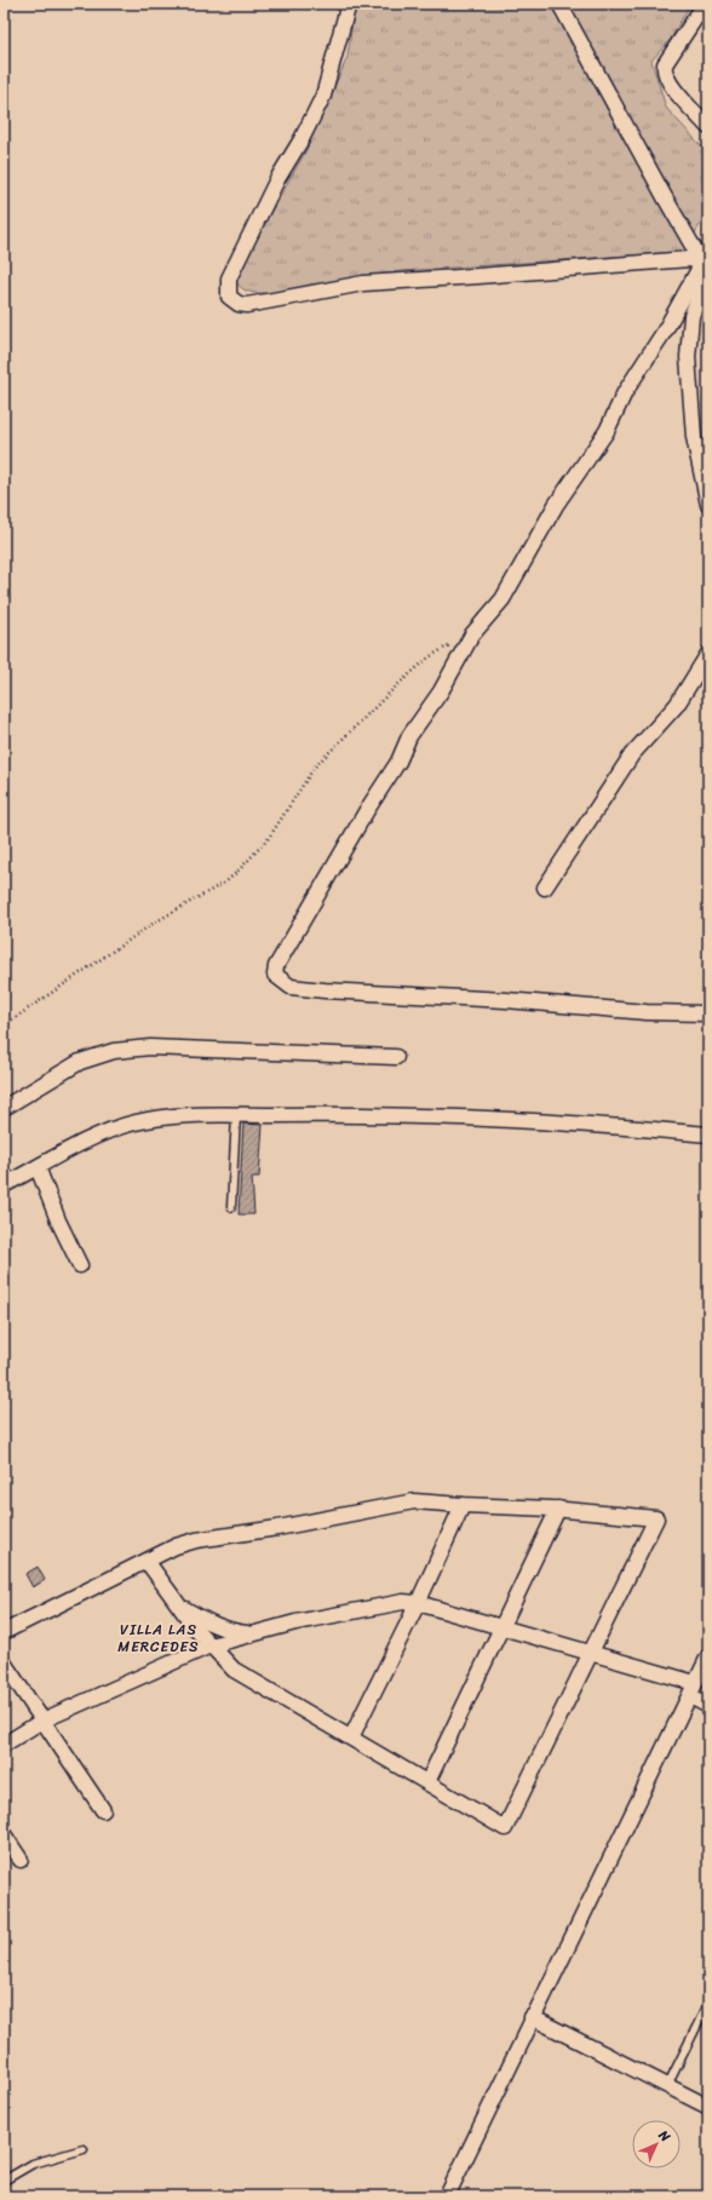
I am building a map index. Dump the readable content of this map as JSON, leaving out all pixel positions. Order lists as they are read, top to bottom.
{
  "districts": ["VILLA LAS MERCEDES"],
  "north": "top right"
}
